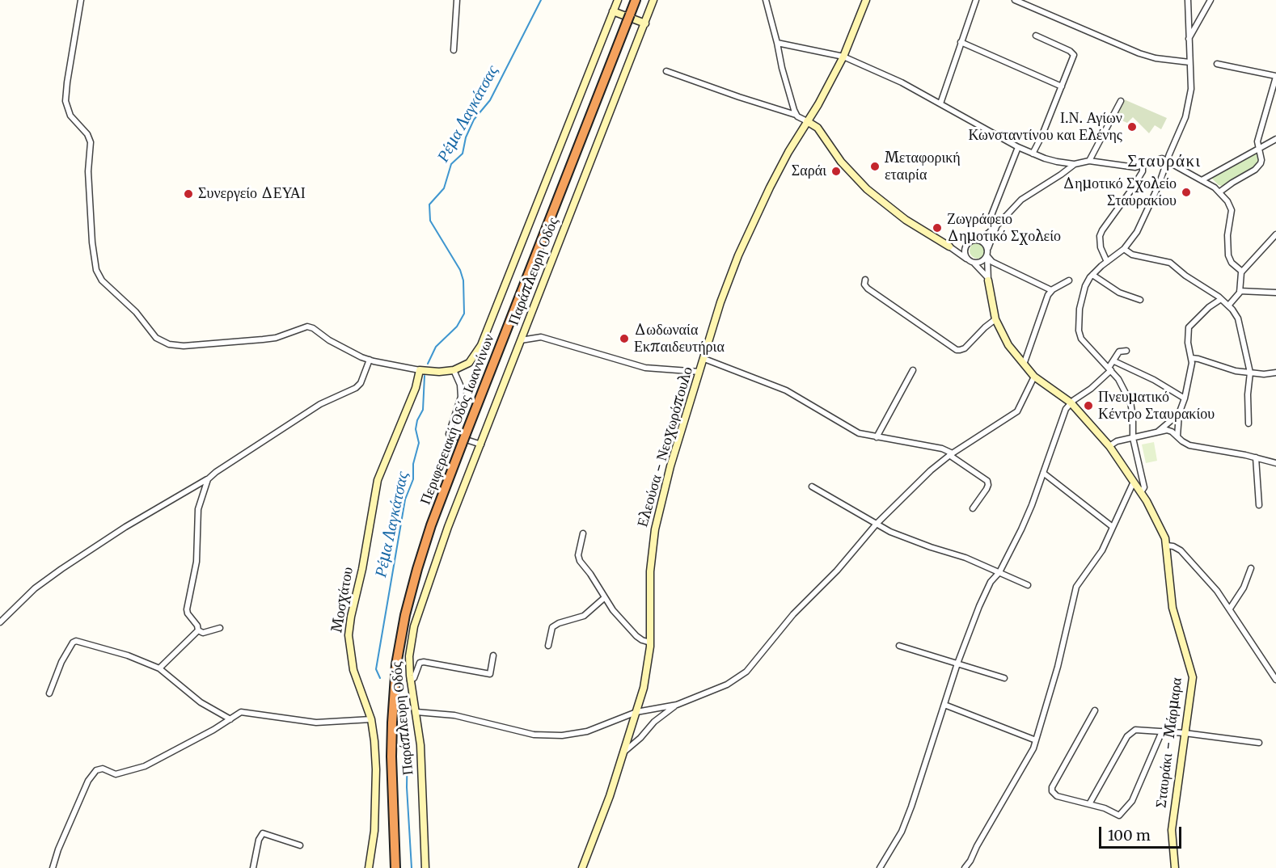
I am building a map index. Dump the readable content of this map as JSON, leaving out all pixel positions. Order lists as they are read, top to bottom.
{
  "streets": {
    "highway": ["Περιφερειακή Οδός Ιωαννίνων"],
    "street": [
      "Παράπλευρη Οδός",
      "Ελεούσα - Νεοχωρόπουλο",
      "Μοσχάτου",
      "Σταυράκι - Μάρμαρα"
    ]
  },
  "districts": ["Σταυράκι"],
  "water": ["Ρέμα Λαγκάτσας"],
  "places": [
    "Ι.Ν. Αγίων Κωνσταντίνου και Ελένης",
    "Μεταφορική εταιρία",
    "Σαράι",
    "Δημοτικό Σχολείο Σταυρακίου",
    "Συνεργείο ΔΕΥΑΙ",
    "Ζωγράφειο Δημοτικό Σχολείο",
    "Δωδωναία Εκπαιδευτήρια",
    "Πνευματικό Κέντρο Σταυρακίου"
  ],
  "scale_bar": "100 m"
}
